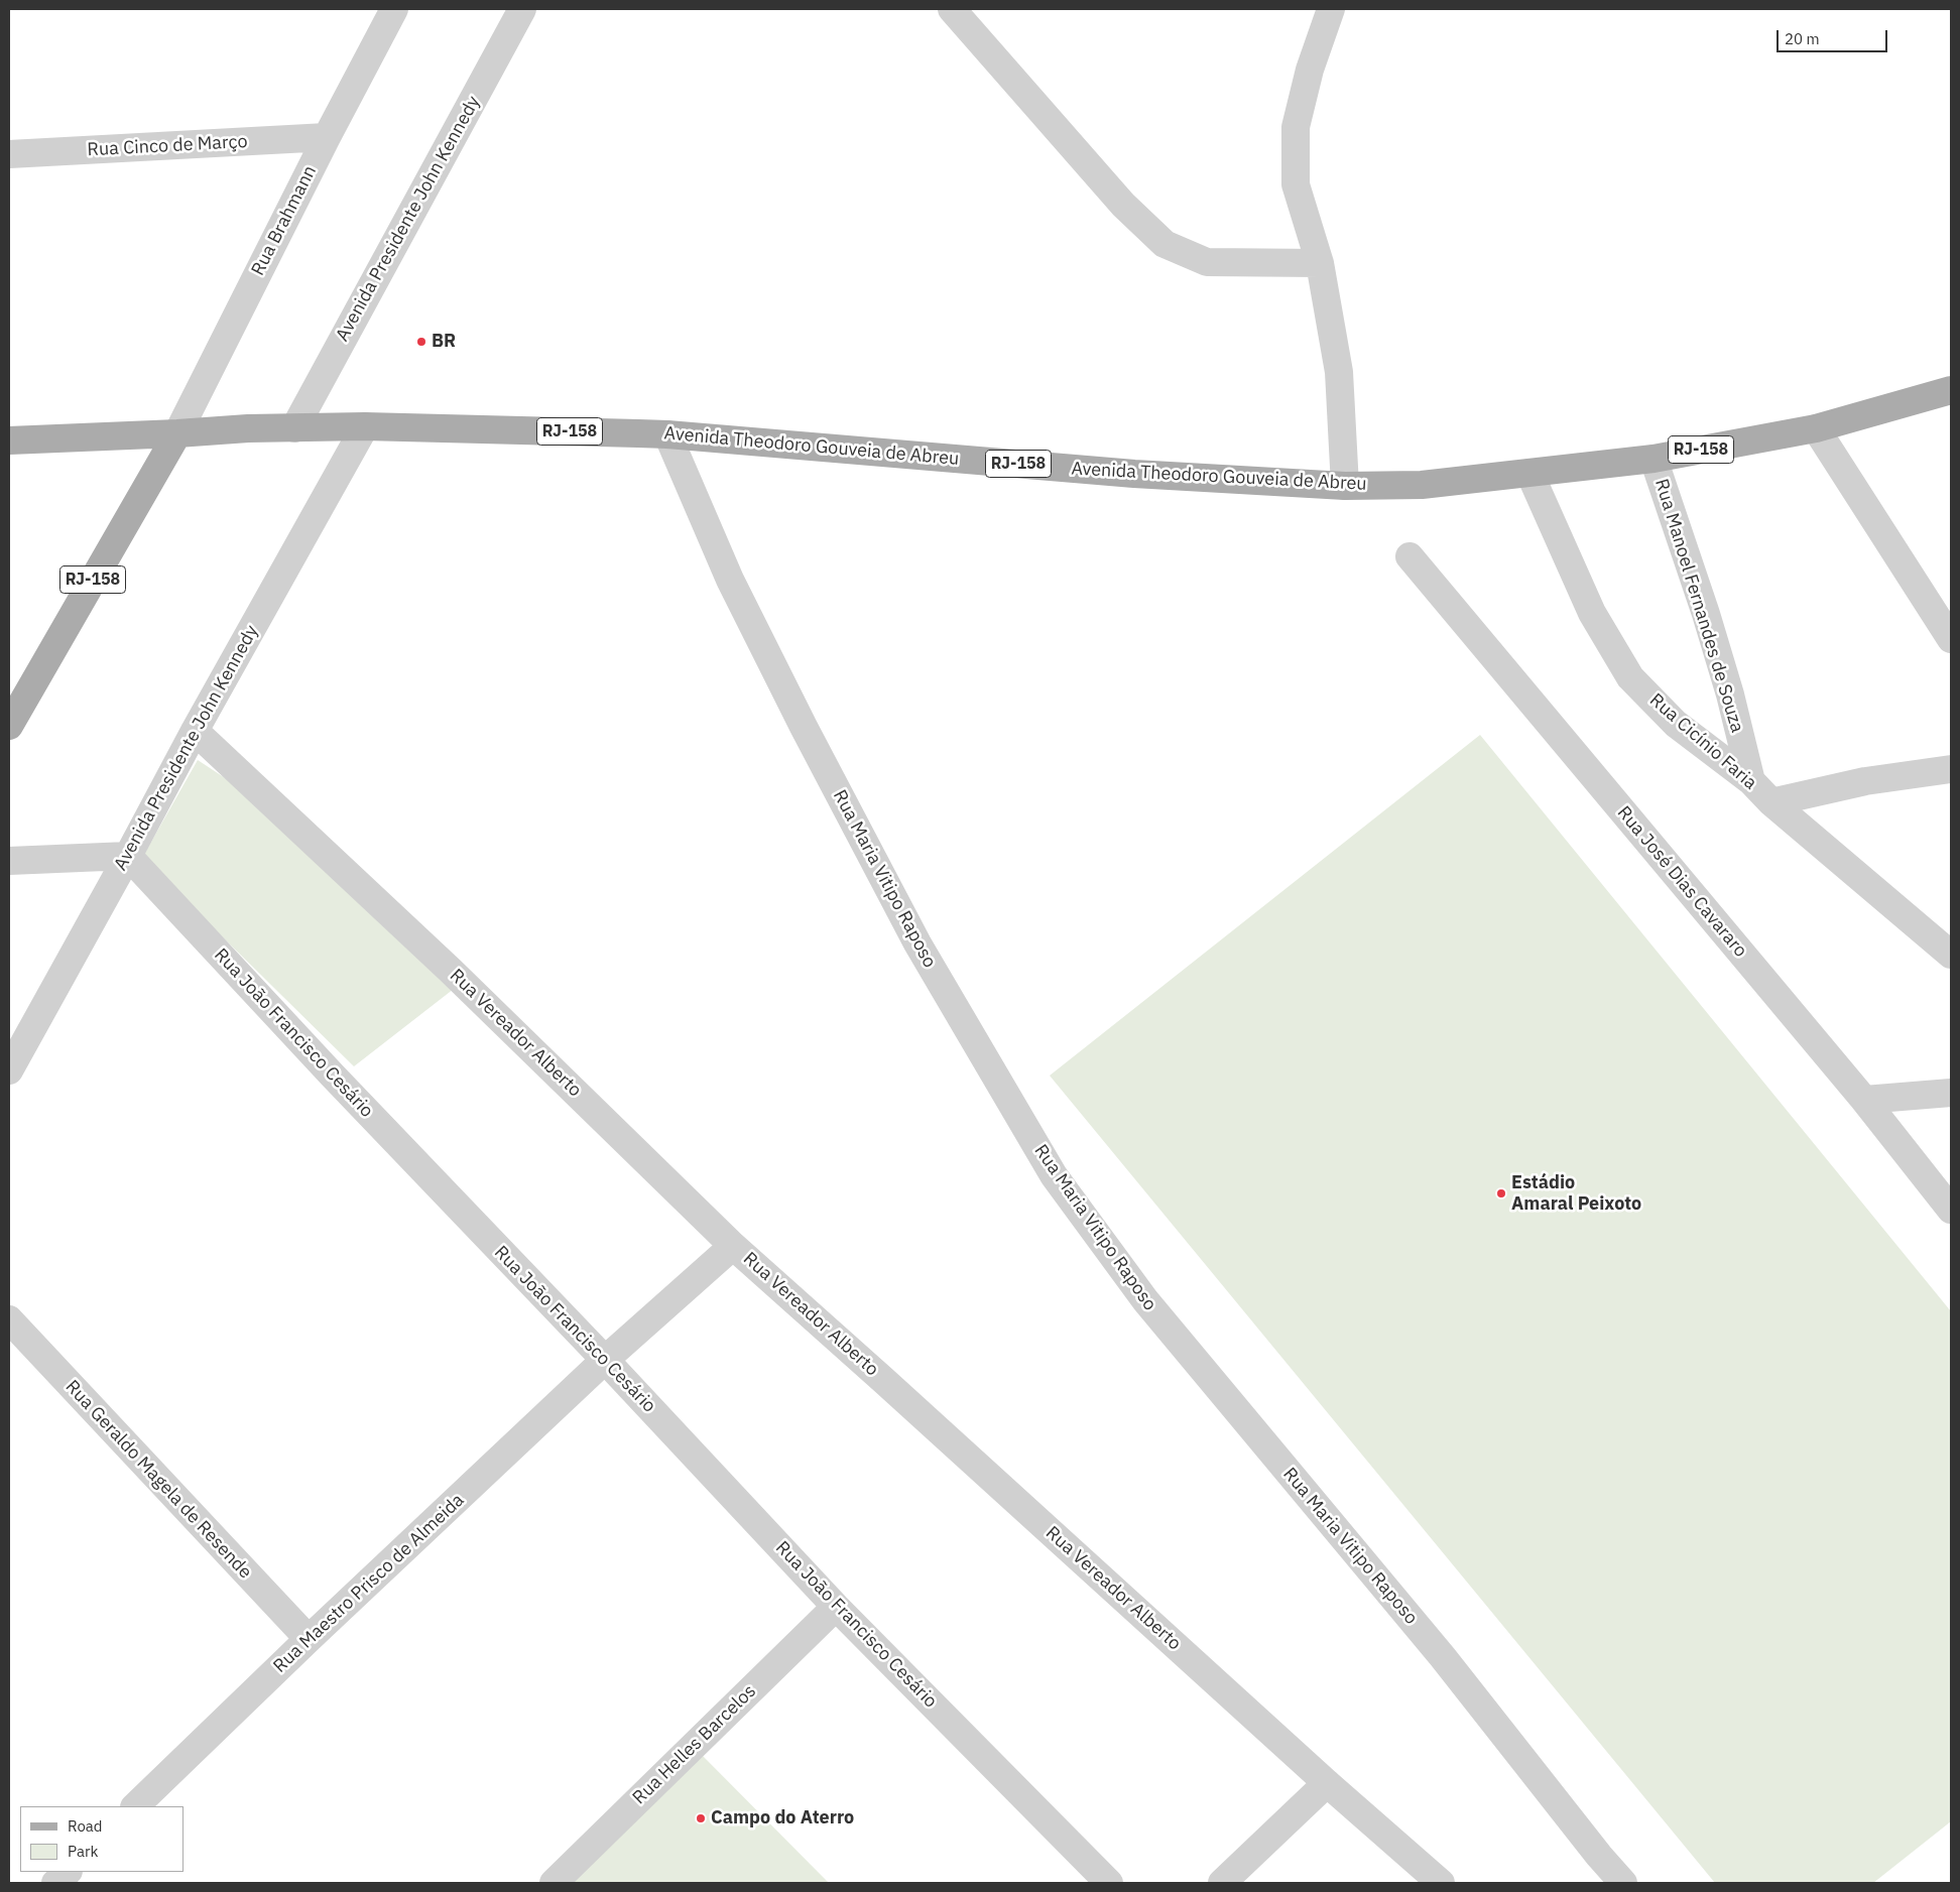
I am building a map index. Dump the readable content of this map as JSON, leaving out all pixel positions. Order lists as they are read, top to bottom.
{
  "streets": {
    "main road": ["RJ-158", "Avenida Theodoro Gouveia de Abreu"],
    "street": [
      "Rua Cinco de Março",
      "Avenida Presidente John Kennedy",
      "Rua Brahmann",
      "Rua Manoel Fernandes de Souza",
      "Rua Cicínio Faria",
      "Rua Maria Vitipo Raposo",
      "Rua José Dias Cavararo",
      "Rua João Francisco Cesário",
      "Rua Vereador Alberto",
      "Rua Geraldo Magela de Resende",
      "Rua Maestro Prisco de Almeida",
      "Rua Helles Barcelos"
    ]
  },
  "crossings": [
    ["Rua Cinco de Março", "Rua Brahmann"],
    ["Avenida Presidente John Kennedy", "Avenida Theodoro Gouveia de Abreu"],
    ["Avenida Presidente John Kennedy", "Rua João Francisco Cesário"],
    ["Avenida Presidente John Kennedy", "Rua Vereador Alberto"],
    ["Rua Brahmann", "RJ-158"],
    ["Rua Brahmann", "Avenida Theodoro Gouveia de Abreu"],
    ["RJ-158", "Avenida Theodoro Gouveia de Abreu"],
    ["Avenida Theodoro Gouveia de Abreu", "Rua Manoel Fernandes de Souza"],
    ["Avenida Theodoro Gouveia de Abreu", "Rua Cicínio Faria"],
    ["Avenida Theodoro Gouveia de Abreu", "Rua Maria Vitipo Raposo"],
    ["Rua Manoel Fernandes de Souza", "Rua Cicínio Faria"],
    ["Rua João Francisco Cesário", "Rua Maestro Prisco de Almeida"],
    ["Rua João Francisco Cesário", "Rua Helles Barcelos"],
    ["Rua Vereador Alberto", "Rua Maestro Prisco de Almeida"],
    ["Rua Geraldo Magela de Resende", "Rua Maestro Prisco de Almeida"]
  ],
  "places": ["BR", "Estádio Amaral Peixoto", "Campo do Aterro"],
  "legend": ["Road", "Park"],
  "scale_bar": "20 m"
}
